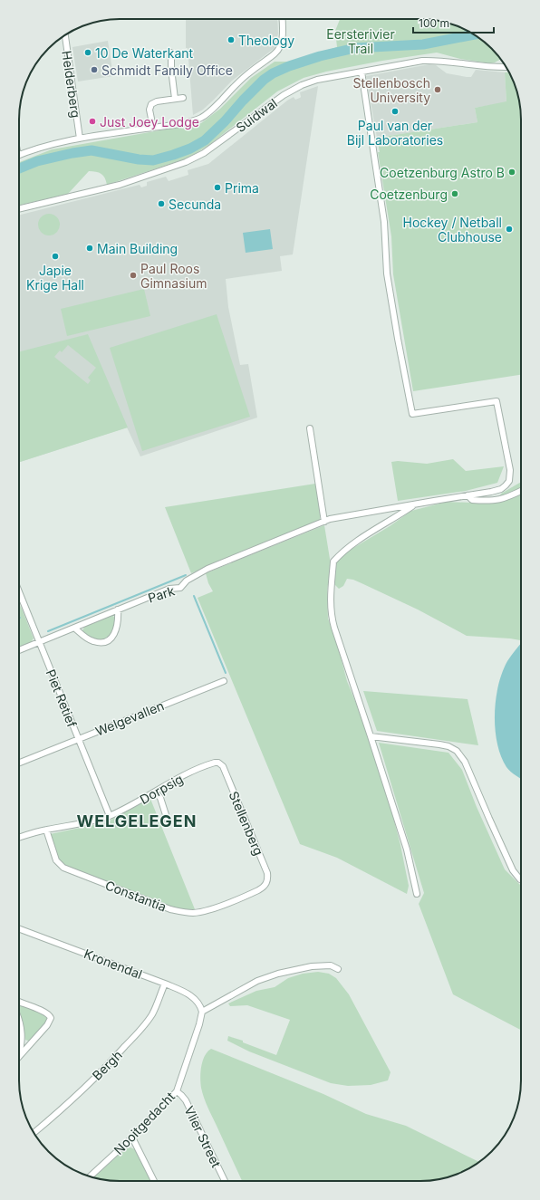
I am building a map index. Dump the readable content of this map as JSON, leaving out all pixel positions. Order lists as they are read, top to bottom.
{
  "streets": {
    "street": [
      "Helderberg",
      "Suidwal",
      "Park",
      "Piet Retief",
      "Welgevallen",
      "Dorpsig",
      "Stellenberg",
      "Constantia",
      "Kronendal",
      "Bergh",
      "Nooitgedacht",
      "Vlier Street"
    ]
  },
  "crossings": [
    ["Suidwal", "Park"],
    ["Park", "Piet Retief"],
    ["Piet Retief", "Welgevallen"],
    ["Piet Retief", "Dorpsig"],
    ["Dorpsig", "Stellenberg"],
    ["Dorpsig", "Constantia"],
    ["Stellenberg", "Constantia"],
    ["Kronendal", "Bergh"],
    ["Kronendal", "Nooitgedacht"],
    ["Nooitgedacht", "Vlier Street"]
  ],
  "districts": ["WELGELEGEN"],
  "parks": ["Eersterivier Trail"],
  "places": [
    "Theology",
    "10 De Waterkant",
    "Schmidt Family Office",
    "Stellenbosch University",
    "Paul van der Bijl Laboratories",
    "Just Joey Lodge",
    "Coetzenburg Astro B",
    "Prima",
    "Coetzenburg",
    "Secunda",
    "Hockey / Netball Clubhouse",
    "Main Building",
    "Japie Krige Hall",
    "Paul Roos Gimnasium"
  ],
  "scale_bar": "100 m"
}
